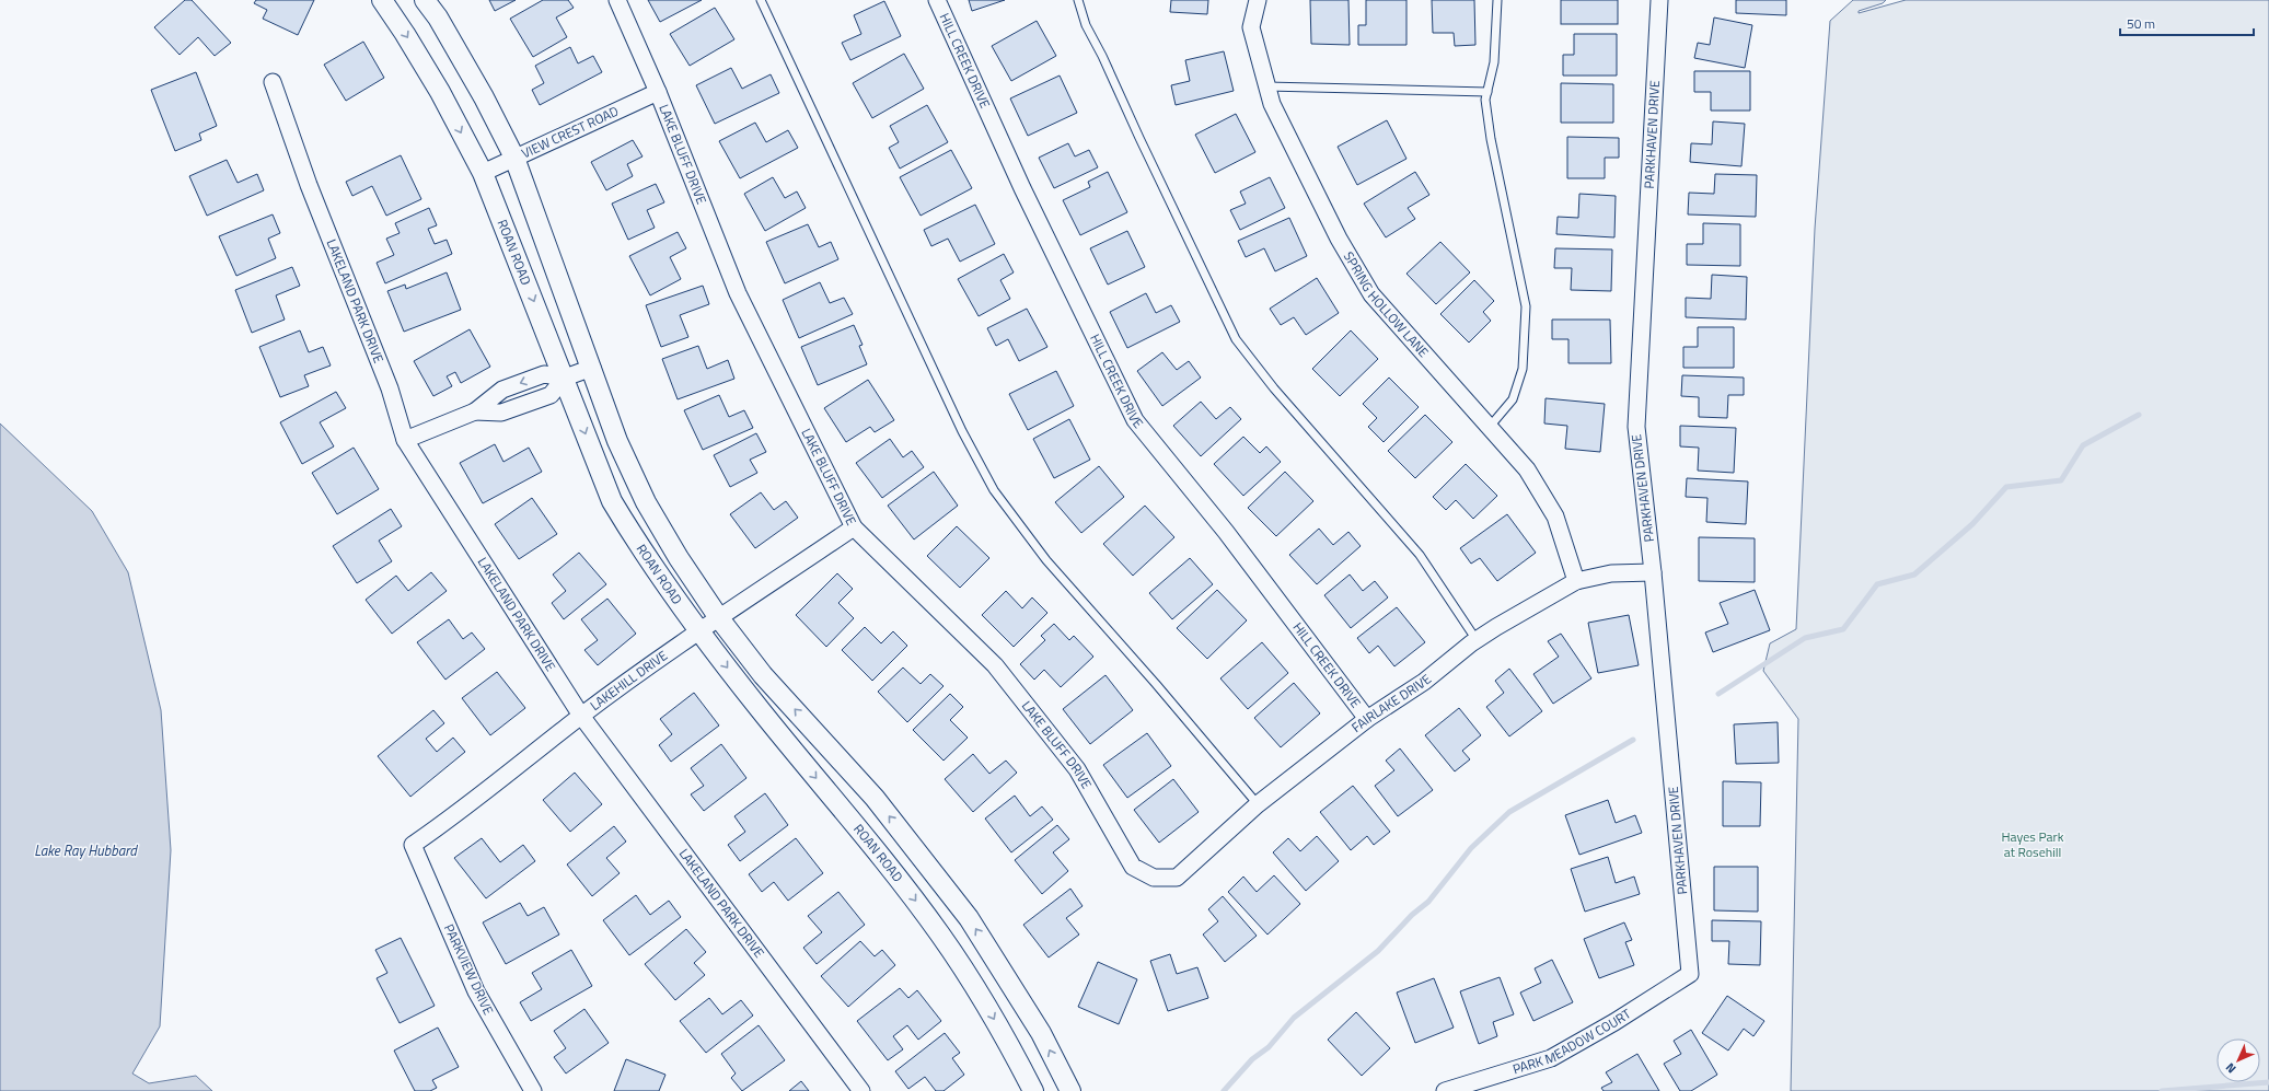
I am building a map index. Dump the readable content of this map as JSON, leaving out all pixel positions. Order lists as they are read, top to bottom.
{
  "streets": {
    "street": [
      "HILL CREEK DRIVE",
      "VIEW CREST ROAD",
      "PARKHAVEN DRIVE",
      "LAKE BLUFF DRIVE",
      "ROAN ROAD",
      "LAKELAND PARK DRIVE",
      "SPRING HOLLOW LANE",
      "LAKEHILL DRIVE",
      "FAIRLAKE DRIVE",
      "PARKVIEW DRIVE",
      "PARK MEADOW COURT"
    ]
  },
  "crossings": [
    ["HILL CREEK DRIVE", "FAIRLAKE DRIVE"],
    ["VIEW CREST ROAD", "LAKE BLUFF DRIVE"],
    ["VIEW CREST ROAD", "ROAN ROAD"],
    ["PARKHAVEN DRIVE", "FAIRLAKE DRIVE"],
    ["PARKHAVEN DRIVE", "PARK MEADOW COURT"],
    ["LAKE BLUFF DRIVE", "LAKEHILL DRIVE"],
    ["LAKE BLUFF DRIVE", "FAIRLAKE DRIVE"],
    ["ROAN ROAD", "LAKEHILL DRIVE"],
    ["LAKELAND PARK DRIVE", "LAKEHILL DRIVE"],
    ["SPRING HOLLOW LANE", "FAIRLAKE DRIVE"],
    ["LAKEHILL DRIVE", "PARKVIEW DRIVE"]
  ],
  "water": ["Lake Ray Hubbard"],
  "parks": ["Hayes Park at Rosehill"],
  "scale_bar": "50 m",
  "north": "bottom left"
}
